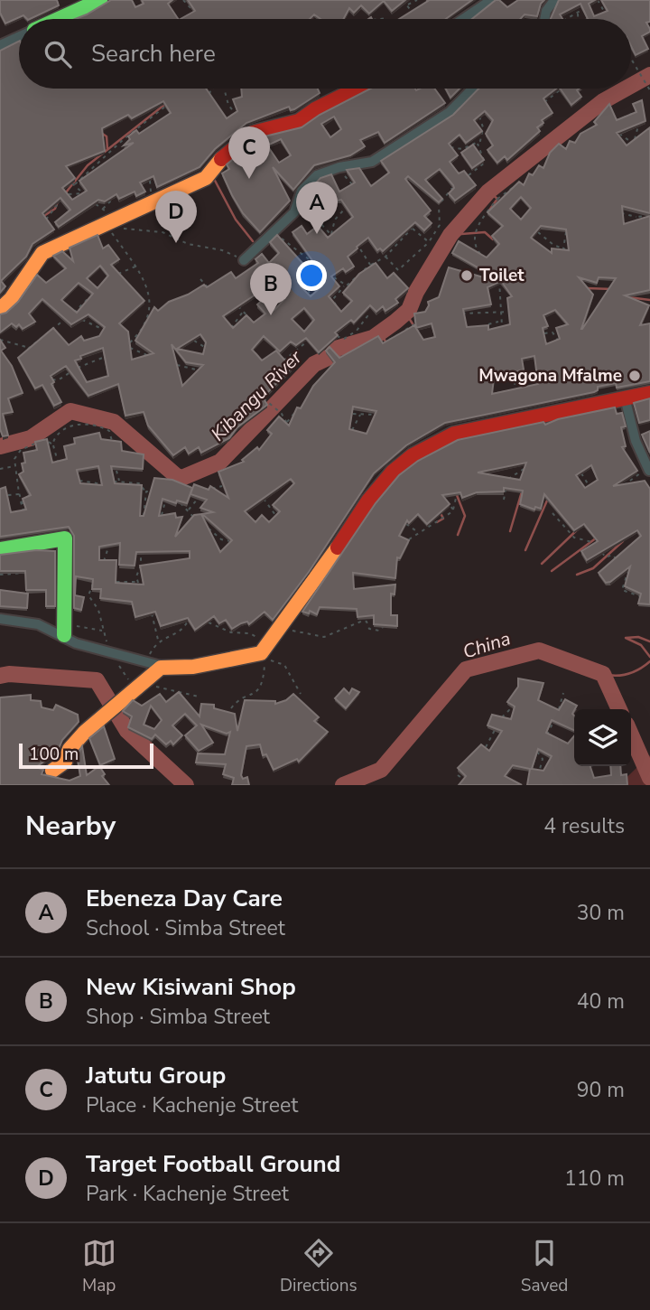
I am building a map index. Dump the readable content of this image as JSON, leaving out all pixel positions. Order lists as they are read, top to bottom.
{
  "water": ["Kibangu River", "China"],
  "places": ["Toilet", "Mwagona Mfalme"],
  "scale_bar": "100 m",
  "page": {
    "search": "Search here",
    "pins": [
      "C",
      "A",
      "D",
      "B"
    ],
    "scale": "100 m",
    "heading": ["Nearby", "4 results"],
    "list": [
      {
        "mark": "A",
        "name": "Ebeneza Day Care",
        "note": "School · Simba Street",
        "value": "30 m"
      },
      {
        "mark": "B",
        "name": "New Kisiwani Shop",
        "note": "Shop · Simba Street",
        "value": "40 m"
      },
      {
        "mark": "C",
        "name": "Jatutu Group",
        "note": "Place · Kachenje Street",
        "value": "90 m"
      },
      {
        "mark": "D",
        "name": "Target Football Ground",
        "note": "Park · Kachenje Street",
        "value": "110 m"
      }
    ],
    "nav": ["Map", "Directions", "Saved"]
  }
}
